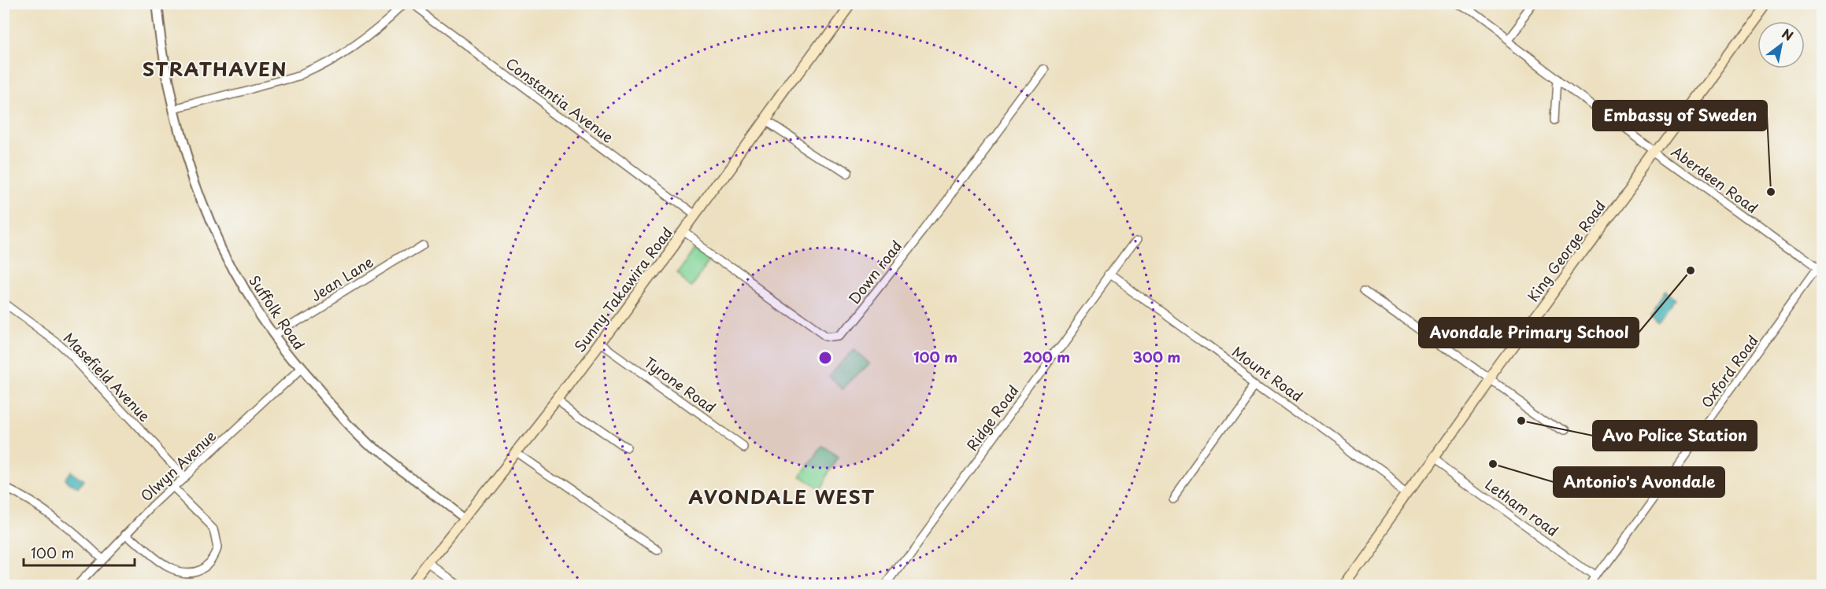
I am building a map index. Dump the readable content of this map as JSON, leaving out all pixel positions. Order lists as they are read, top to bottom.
{
  "streets": {
    "main road": ["King George Road", "Sunny Takawira Road"],
    "street": [
      "Constantia Avenue",
      "Aberdeen Road",
      "Down road",
      "Jean Lane",
      "Suffolk Road",
      "Oxford Road",
      "Mount Road",
      "Masefield Avenue",
      "Tyrone Road",
      "Ridge Road",
      "Olwyn Avenue",
      "Letham road"
    ]
  },
  "crossings": [
    ["Constantia Avenue", "Sunny Takawira Road"],
    ["Aberdeen Road", "King George Road"],
    ["Aberdeen Road", "Oxford Road"],
    ["King George Road", "Mount Road"],
    ["King George Road", "Letham road"],
    ["Down road", "Sunny Takawira Road"],
    ["Jean Lane", "Suffolk Road"],
    ["Sunny Takawira Road", "Suffolk Road"],
    ["Sunny Takawira Road", "Tyrone Road"],
    ["Suffolk Road", "Olwyn Avenue"],
    ["Oxford Road", "Letham road"],
    ["Mount Road", "Ridge Road"],
    ["Masefield Avenue", "Olwyn Avenue"]
  ],
  "districts": ["STRATHAVEN", "AVONDALE WEST"],
  "places": [
    "Embassy of Sweden",
    "Avondale Primary School",
    "Avo Police Station",
    "Antonio's Avondale"
  ],
  "scale_bar": "100 m",
  "north": "top right",
  "rings": ["100 m", "200 m", "300 m"]
}
